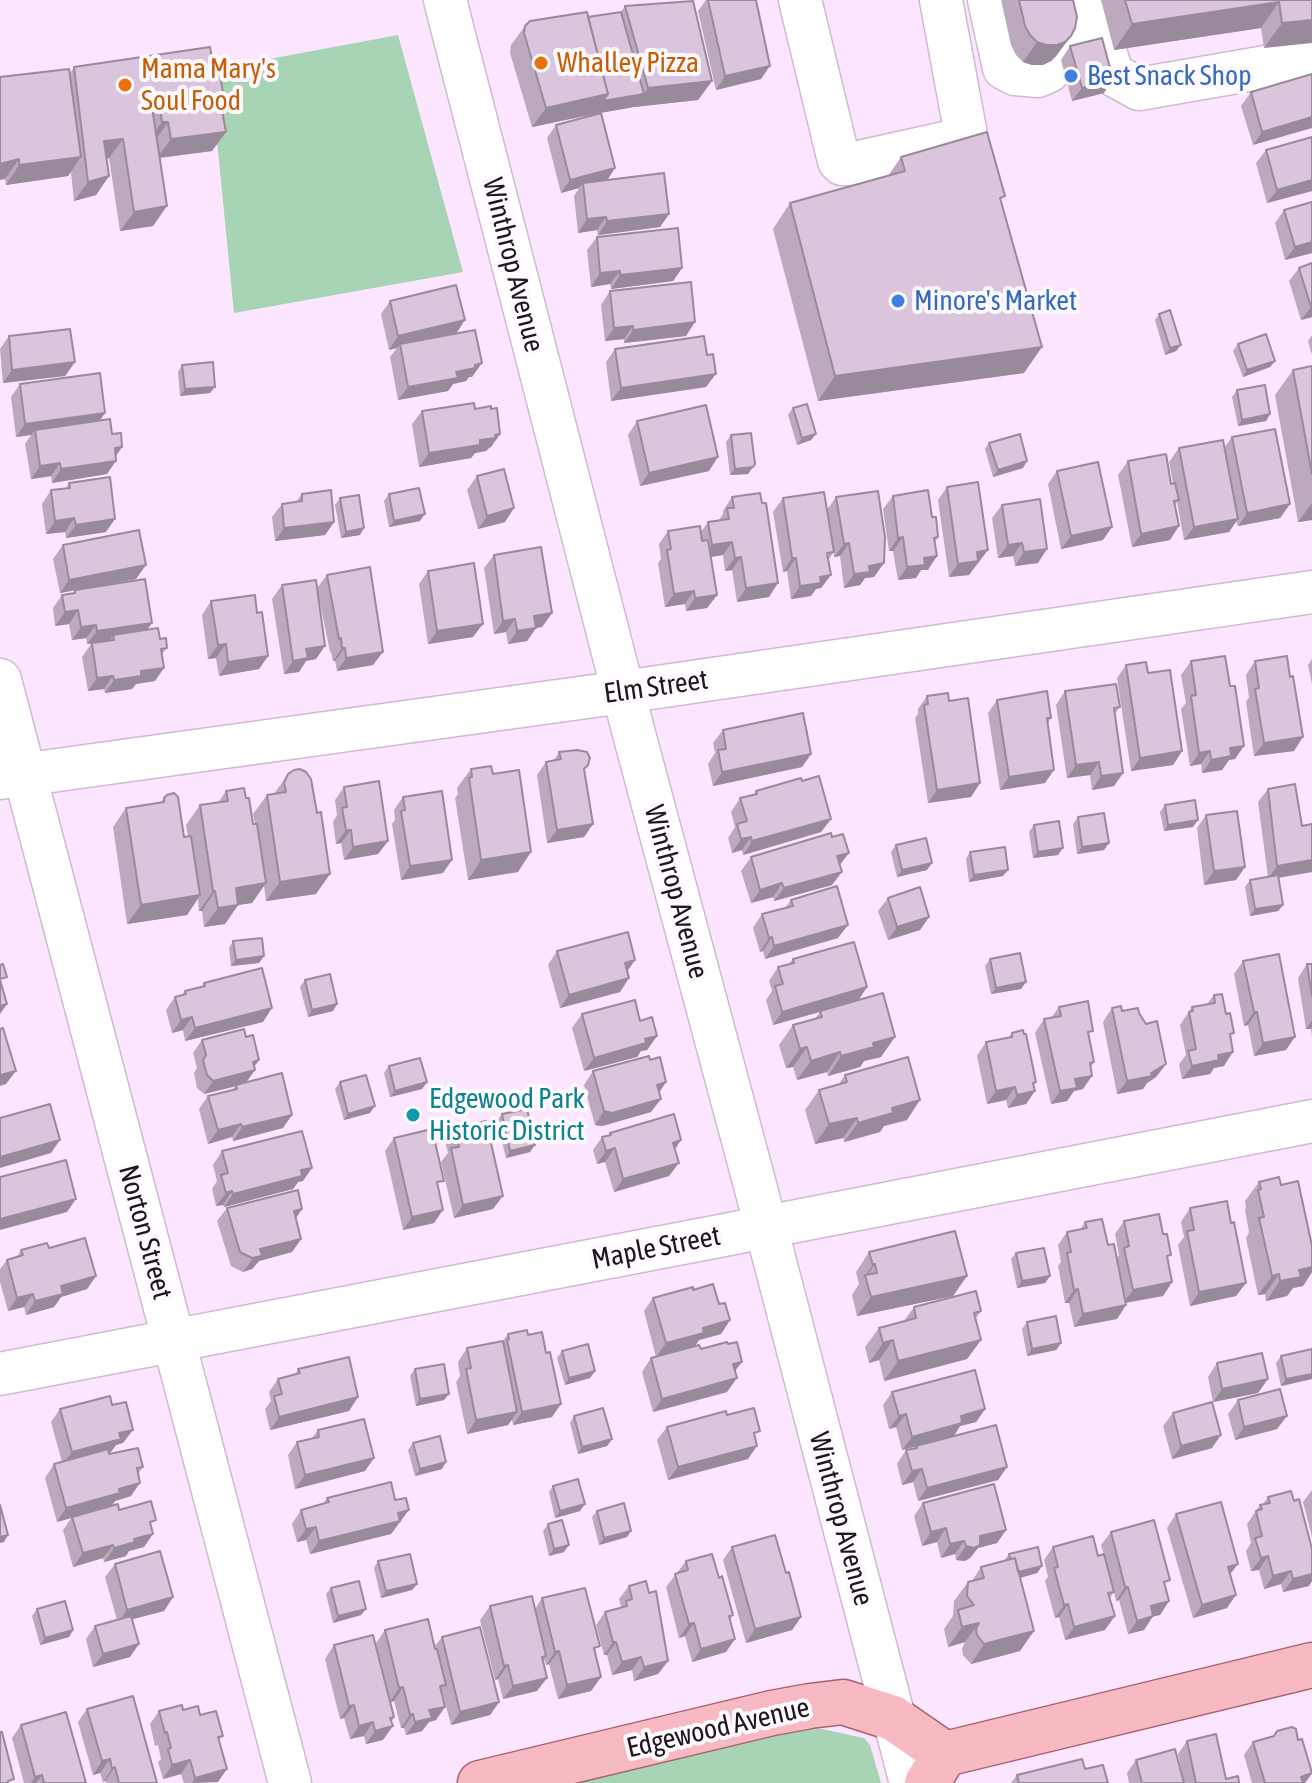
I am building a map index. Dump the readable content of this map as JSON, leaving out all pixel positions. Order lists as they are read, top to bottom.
{
  "streets": {
    "main road": ["Edgewood Avenue"],
    "street": [
      "Winthrop Avenue",
      "Elm Street",
      "Norton Street",
      "Maple Street"
    ]
  },
  "crossings": [
    ["Winthrop Avenue", "Elm Street"],
    ["Winthrop Avenue", "Maple Street"],
    ["Winthrop Avenue", "Edgewood Avenue"],
    ["Elm Street", "Norton Street"],
    ["Norton Street", "Maple Street"]
  ],
  "places": [
    "Whalley Pizza",
    "Best Snack Shop",
    "Mama Mary's Soul Food",
    "Minore's Market",
    "Edgewood Park Historic District"
  ]
}
